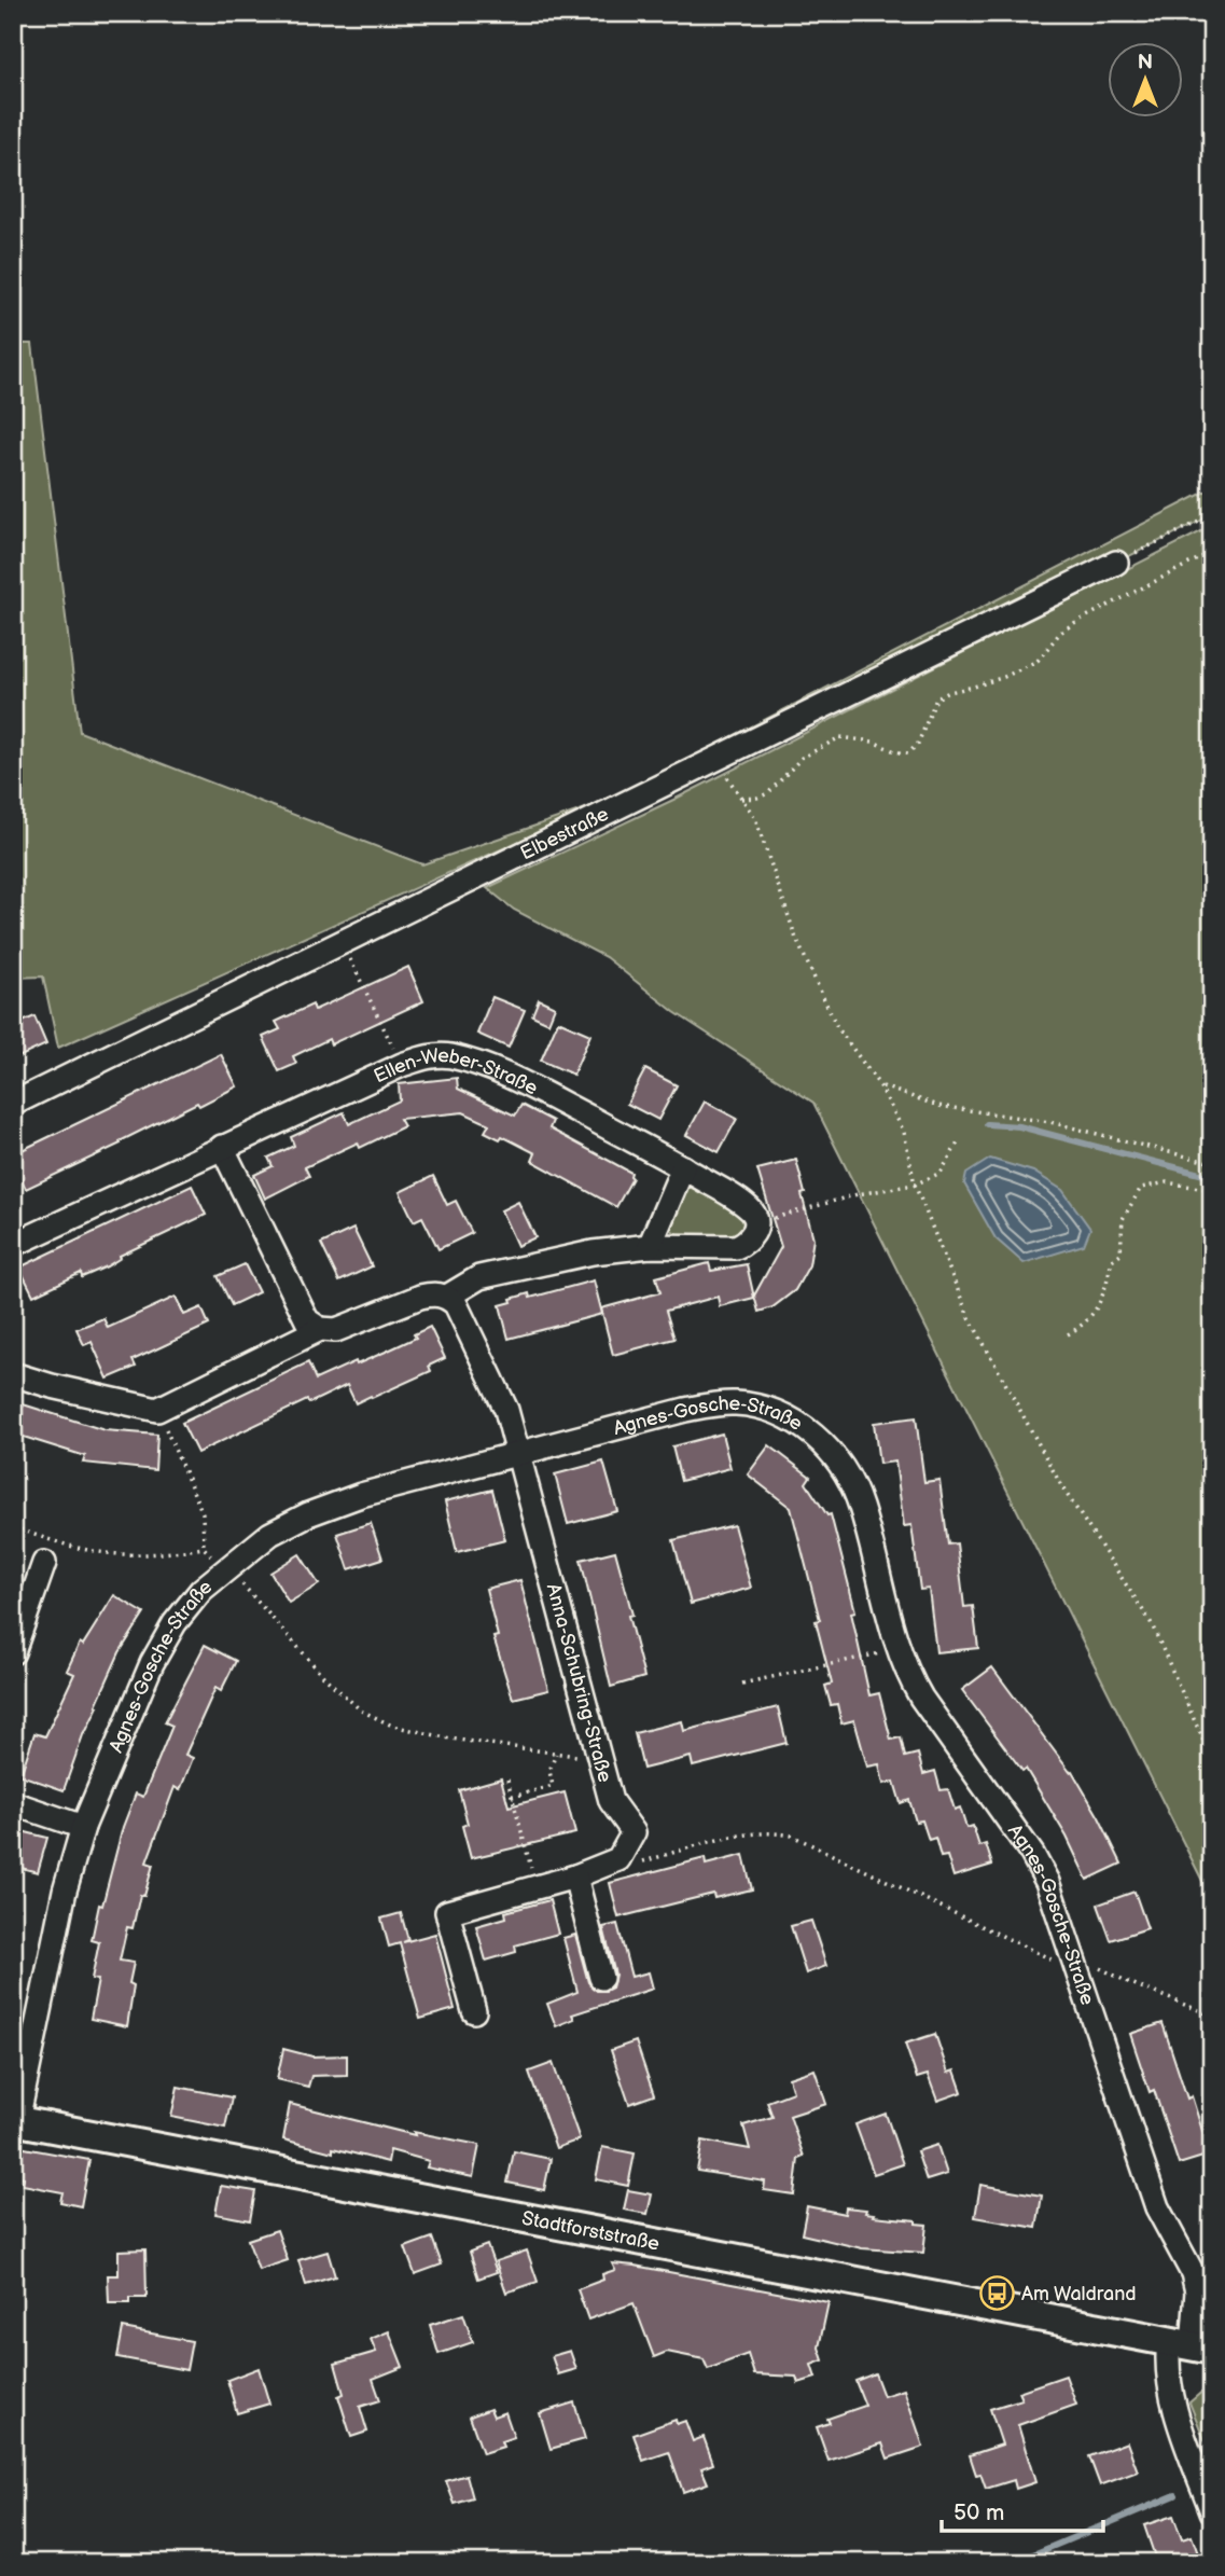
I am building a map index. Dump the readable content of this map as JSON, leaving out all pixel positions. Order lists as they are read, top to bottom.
{
  "streets": {
    "main road": ["Stadtforststraße"],
    "street": [
      "Elbestraße",
      "Ellen-Weber-Straße",
      "Agnes-Gosche-Straße",
      "Anna-Schubring-Straße"
    ]
  },
  "crossings": [
    ["Agnes-Gosche-Straße", "Anna-Schubring-Straße"],
    ["Agnes-Gosche-Straße", "Stadtforststraße"]
  ],
  "places": {
    "bus stop": ["Am Waldrand"]
  },
  "scale_bar": "50 m",
  "north": "top"
}
